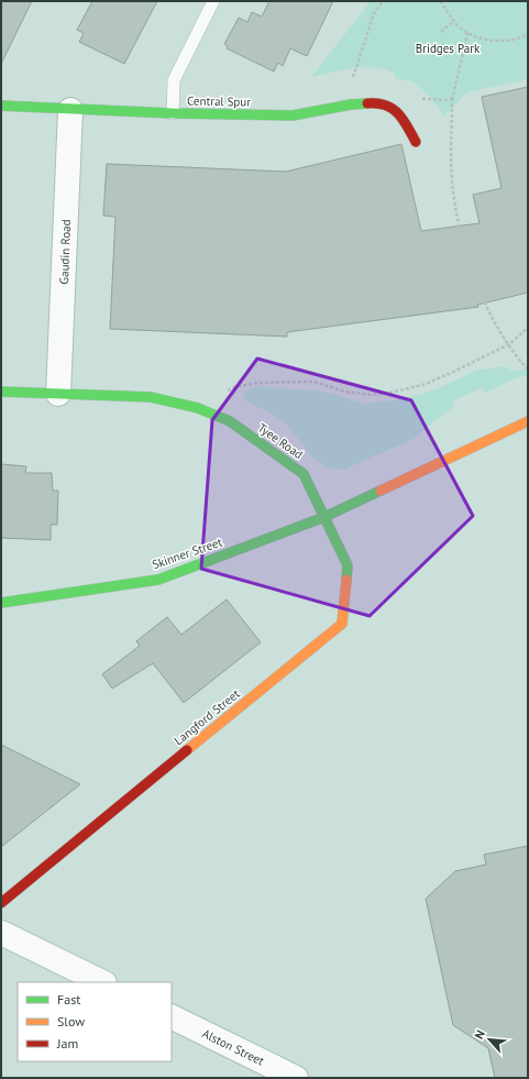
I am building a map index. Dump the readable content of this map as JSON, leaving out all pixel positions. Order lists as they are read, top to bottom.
{
  "streets": {
    "street": [
      "Central Spur",
      "Gaudin Road",
      "Tyee Road",
      "Skinner Street",
      "Langford Street",
      "Alston Street"
    ]
  },
  "crossings": [
    ["Central Spur", "Gaudin Road"],
    ["Gaudin Road", "Tyee Road"],
    ["Tyee Road", "Skinner Street"],
    ["Tyee Road", "Langford Street"],
    ["Skinner Street", "Langford Street"]
  ],
  "parks": ["Bridges Park"],
  "legend": ["Fast", "Slow", "Jam"],
  "north": "top left"
}
